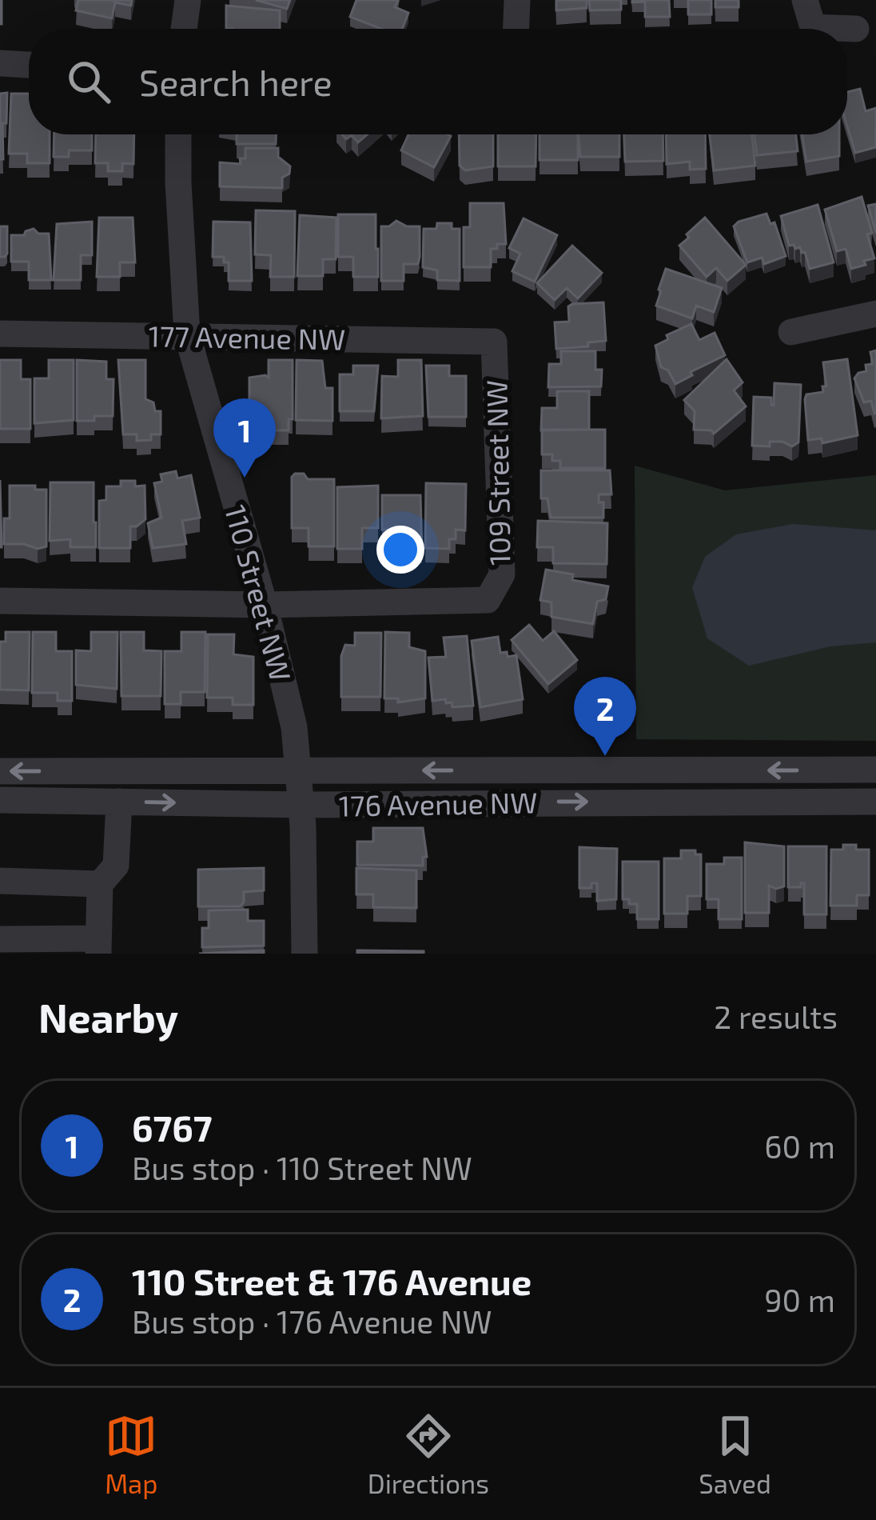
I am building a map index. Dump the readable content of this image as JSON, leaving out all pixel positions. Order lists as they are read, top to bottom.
{
  "streets": {
    "street": [
      "177 Avenue NW",
      "109 Street NW",
      "110 Street NW",
      "176 Avenue NW"
    ]
  },
  "crossings": [
    ["177 Avenue NW", "109 Street NW"],
    ["177 Avenue NW", "110 Street NW"],
    ["109 Street NW", "110 Street NW"],
    ["110 Street NW", "176 Avenue NW"]
  ],
  "page": {
    "search": "Search here",
    "pins": ["1", "2"],
    "heading": ["Nearby", "2 results"],
    "list": [
      {
        "mark": "1",
        "name": "6767",
        "note": "Bus stop · 110 Street NW",
        "value": "60 m"
      },
      {
        "mark": "2",
        "name": "110 Street & 176 Avenue",
        "note": "Bus stop · 176 Avenue NW",
        "value": "90 m"
      }
    ],
    "nav": ["Map", "Directions", "Saved"]
  }
}
